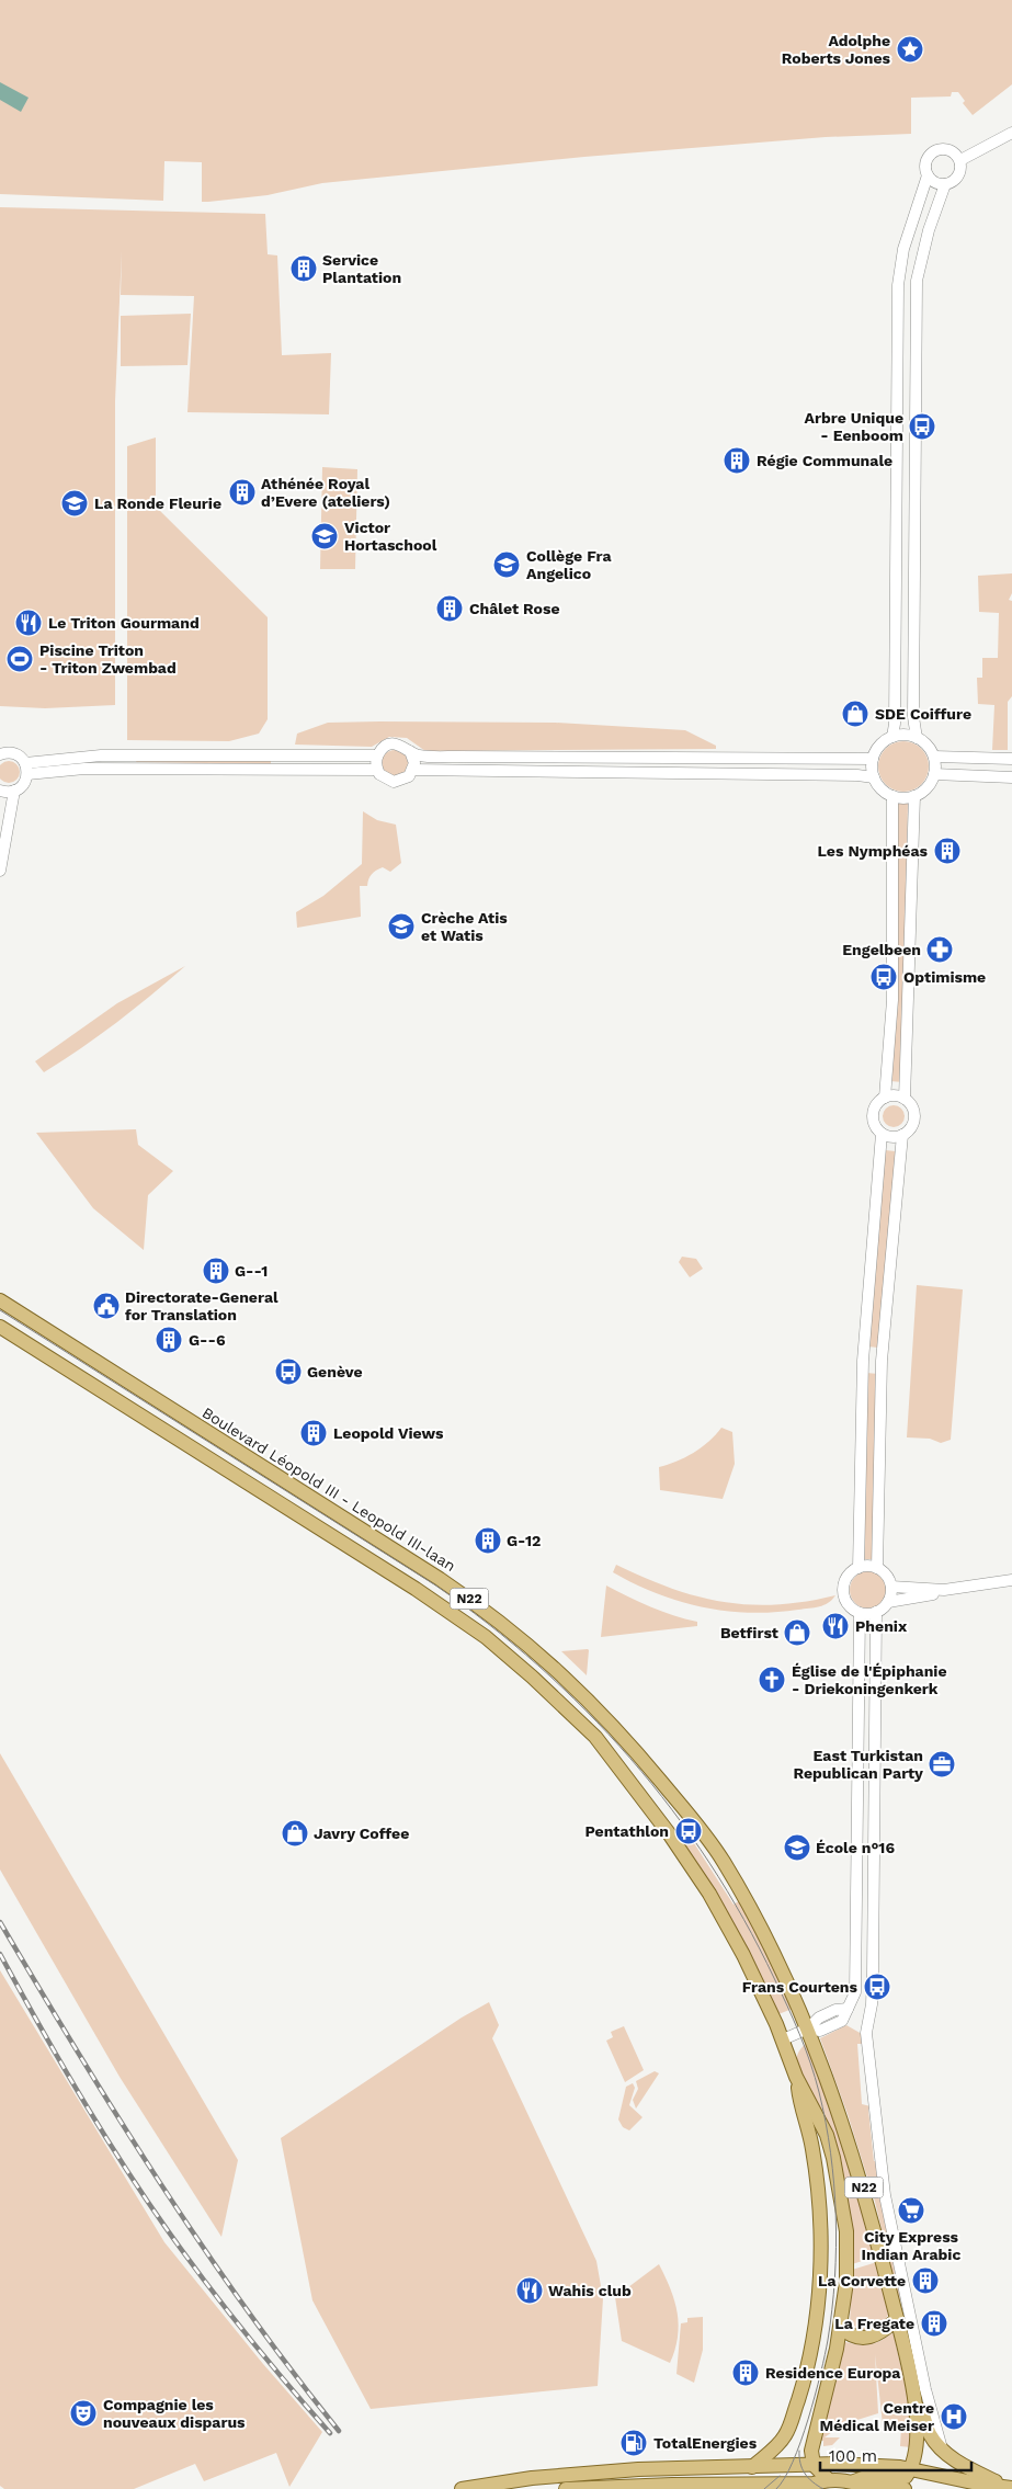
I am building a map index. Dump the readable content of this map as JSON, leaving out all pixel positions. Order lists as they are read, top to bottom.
{
  "streets": {
    "main road": ["Boulevard Léopold III - Leopold III-laan", "N22"]
  },
  "places": {
    "place": ["Adolphe Roberts Jones"],
    "building": [
      "Service Plantation",
      "Régie Communale",
      "Athénée Royal d’Evere (ateliers)",
      "Châlet Rose",
      "Les Nymphéas",
      "G--1",
      "G--6",
      "Leopold Views",
      "G-12",
      "La Corvette",
      "La Fregate",
      "Residence Europa"
    ],
    "bus stop": [
      "Arbre Unique - Eenboom",
      "Optimisme",
      "Genève",
      "Pentathlon",
      "Frans Courtens"
    ],
    "school or university": [
      "La Ronde Fleurie",
      "Victor Hortaschool",
      "Collège Fra Angelico",
      "Crèche Atis et Watis",
      "École n°16"
    ],
    "restaurant": ["Le Triton Gourmand", "Phenix", "Wahis club"],
    "sports": ["Piscine Triton - Triton Zwembad"],
    "shop": ["SDE Coiffure", "Betfirst", "Javry Coffee"],
    "pharmacy": ["Engelbeen"],
    "public building": ["Directorate-General for Translation"],
    "church": ["Église de l'Épiphanie - Driekoningenkerk"],
    "office": ["East Turkistan Republican Party"],
    "supermarket": ["City Express Indian Arabic"],
    "theatre": ["Compagnie les nouveaux disparus"],
    "hospital": ["Centre Médical Meiser"],
    "fuel station": ["TotalEnergies"]
  },
  "scale_bar": "100 m"
}
